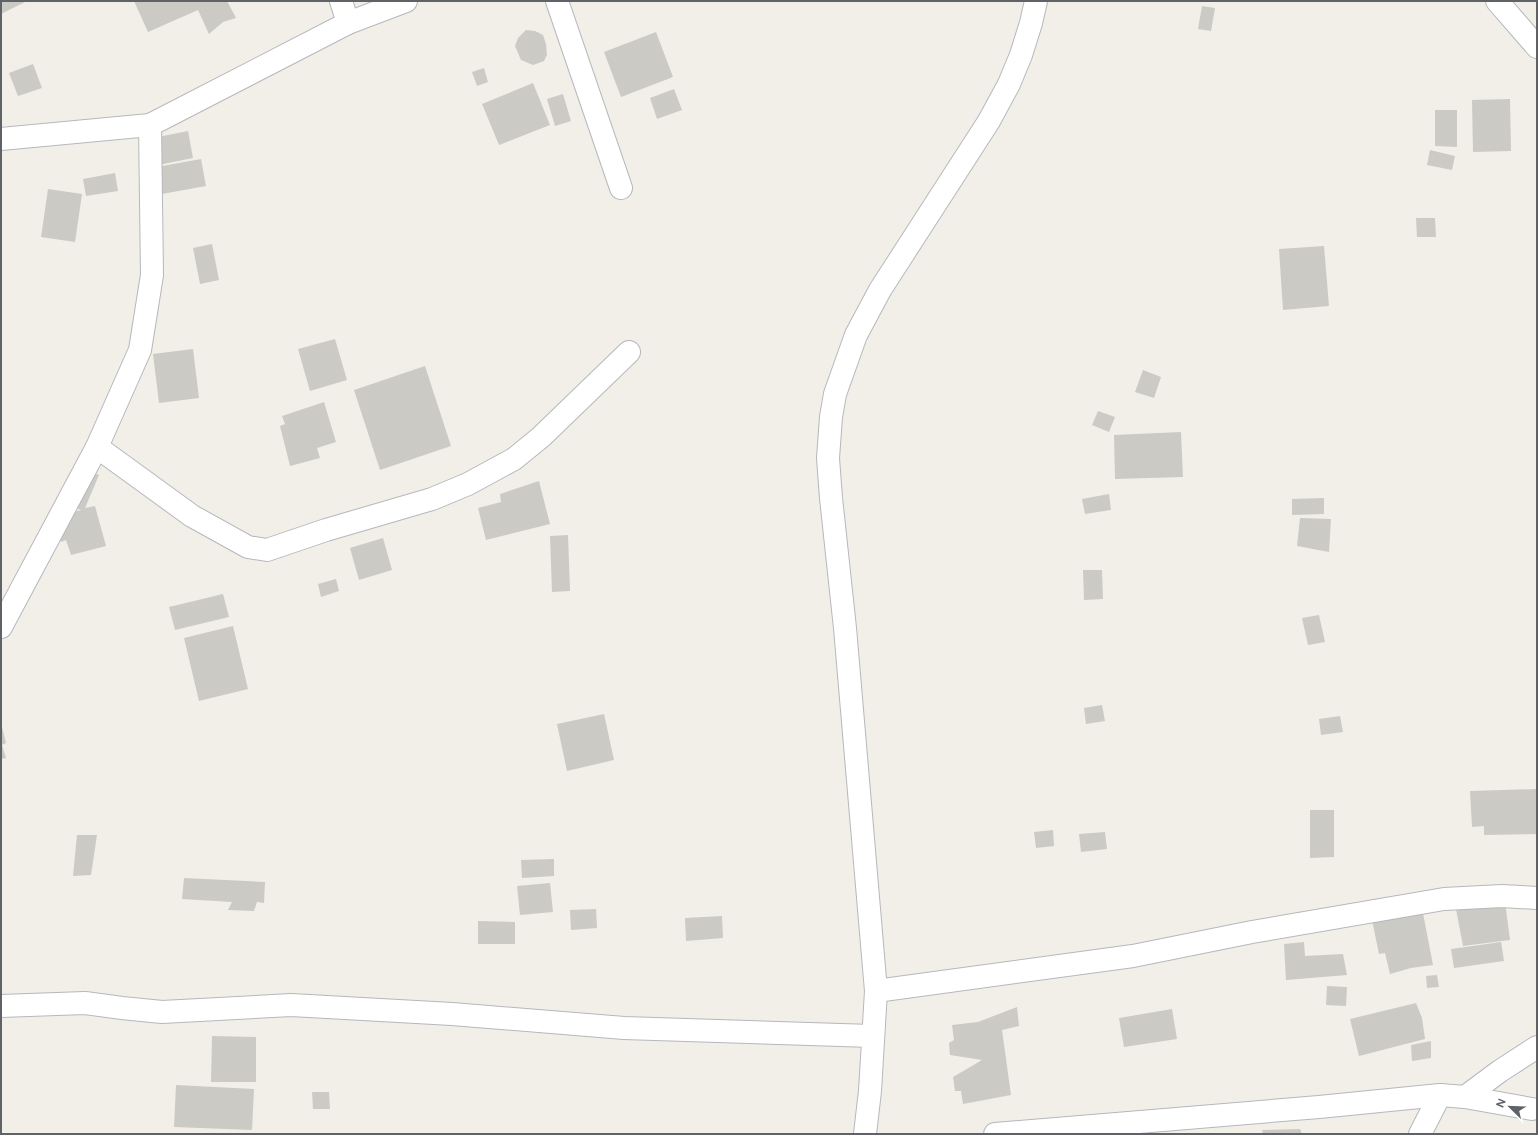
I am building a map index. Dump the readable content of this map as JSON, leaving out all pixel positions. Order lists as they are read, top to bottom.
{
  "north": "top left"
}
